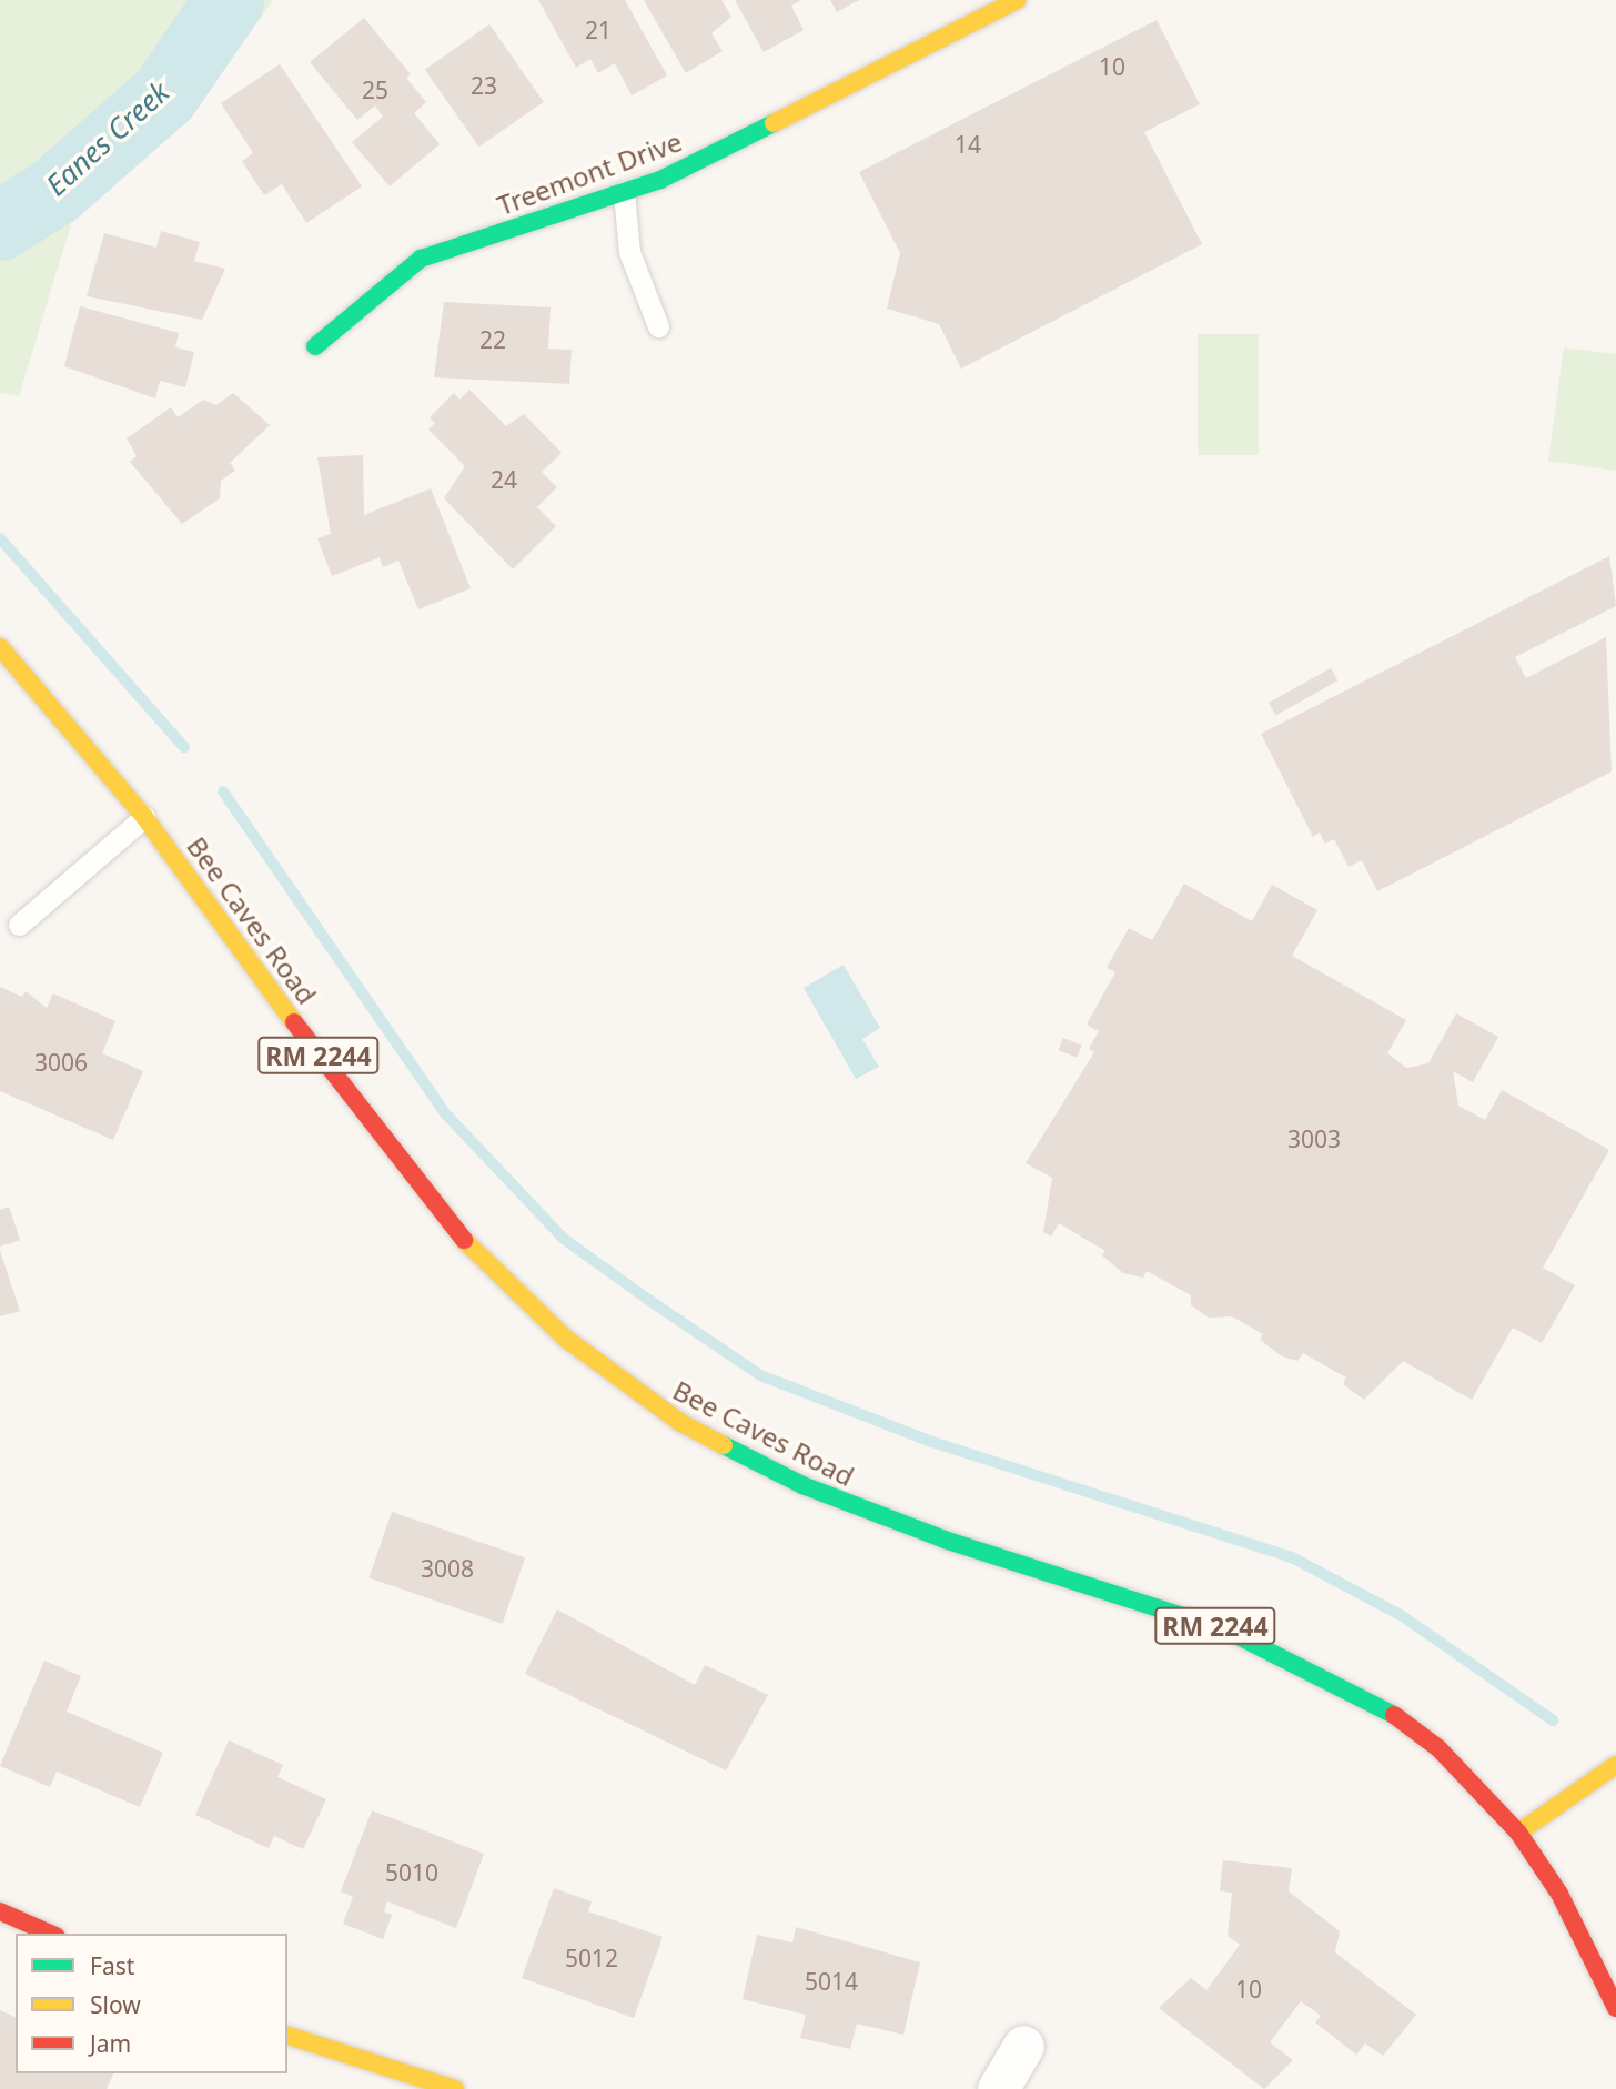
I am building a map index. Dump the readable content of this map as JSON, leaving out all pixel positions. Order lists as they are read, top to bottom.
{
  "streets": {
    "main road": ["Treemont Drive", "Bee Caves Road", "RM 2244"]
  },
  "water": ["Eanes Creek"],
  "house_numbers": [
    "21",
    "10",
    "23",
    "25",
    "14",
    "22",
    "24",
    "3006",
    "3003",
    "3008",
    "5010",
    "5012",
    "5014",
    "10"
  ],
  "legend": ["Fast", "Slow", "Jam"]
}
